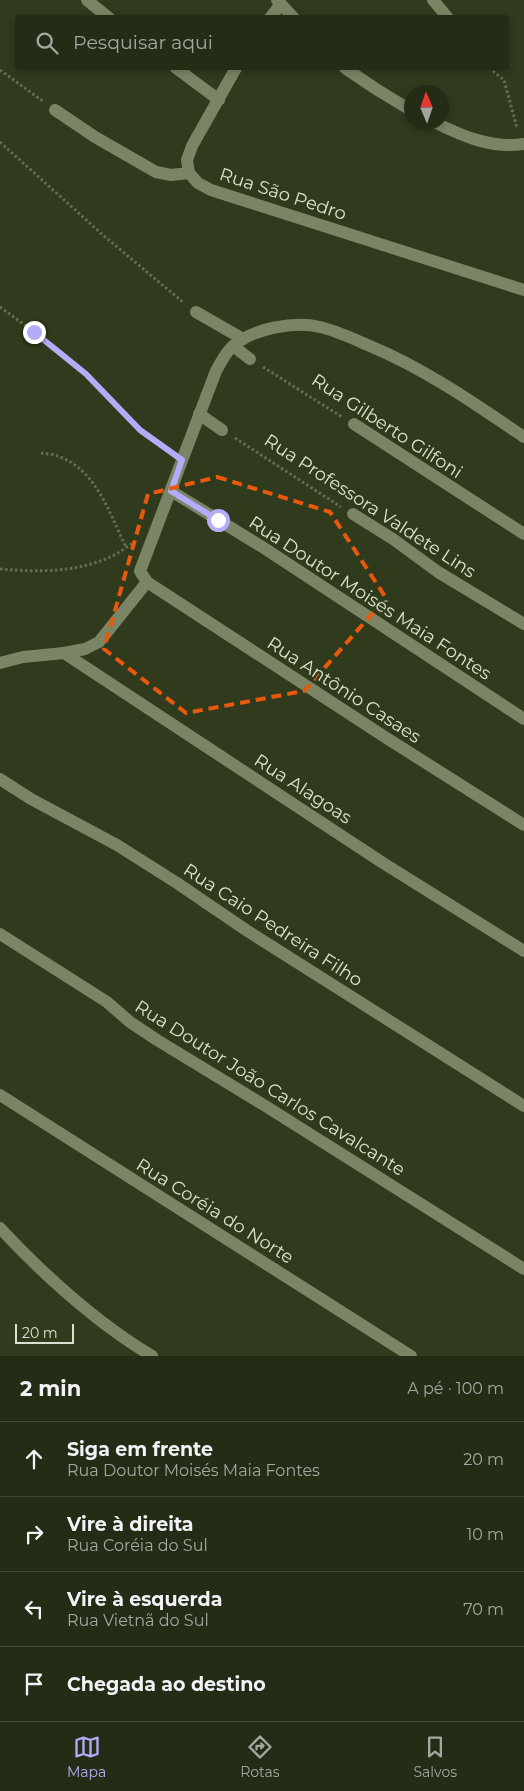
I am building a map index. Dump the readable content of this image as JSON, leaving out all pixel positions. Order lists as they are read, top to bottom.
{
  "streets": {
    "street": [
      "Rua São Pedro",
      "Rua Gilberto Gilfoni",
      "Rua Professora Valdete Lins",
      "Rua Doutor Moisés Maia Fontes",
      "Rua Antônio Casaes",
      "Rua Alagoas",
      "Rua Caio Pedreira Filho",
      "Rua Doutor João Carlos Cavalcante",
      "Rua Coréia do Norte"
    ]
  },
  "scale_bar": "20 m",
  "north": "top",
  "page": {
    "search": "Pesquisar aqui",
    "scale": "20 m",
    "heading": ["2 min", "A pé · 100 m"],
    "list": [
      ["Siga em frente", "Rua Doutor Moisés Maia Fontes", "20 m"],
      ["Vire à direita", "Rua Coréia do Sul", "10 m"],
      ["Vire à esquerda", "Rua Vietnã do Sul", "70 m"],
      "Chegada ao destino"
    ],
    "nav": ["Mapa", "Rotas", "Salvos"]
  }
}
